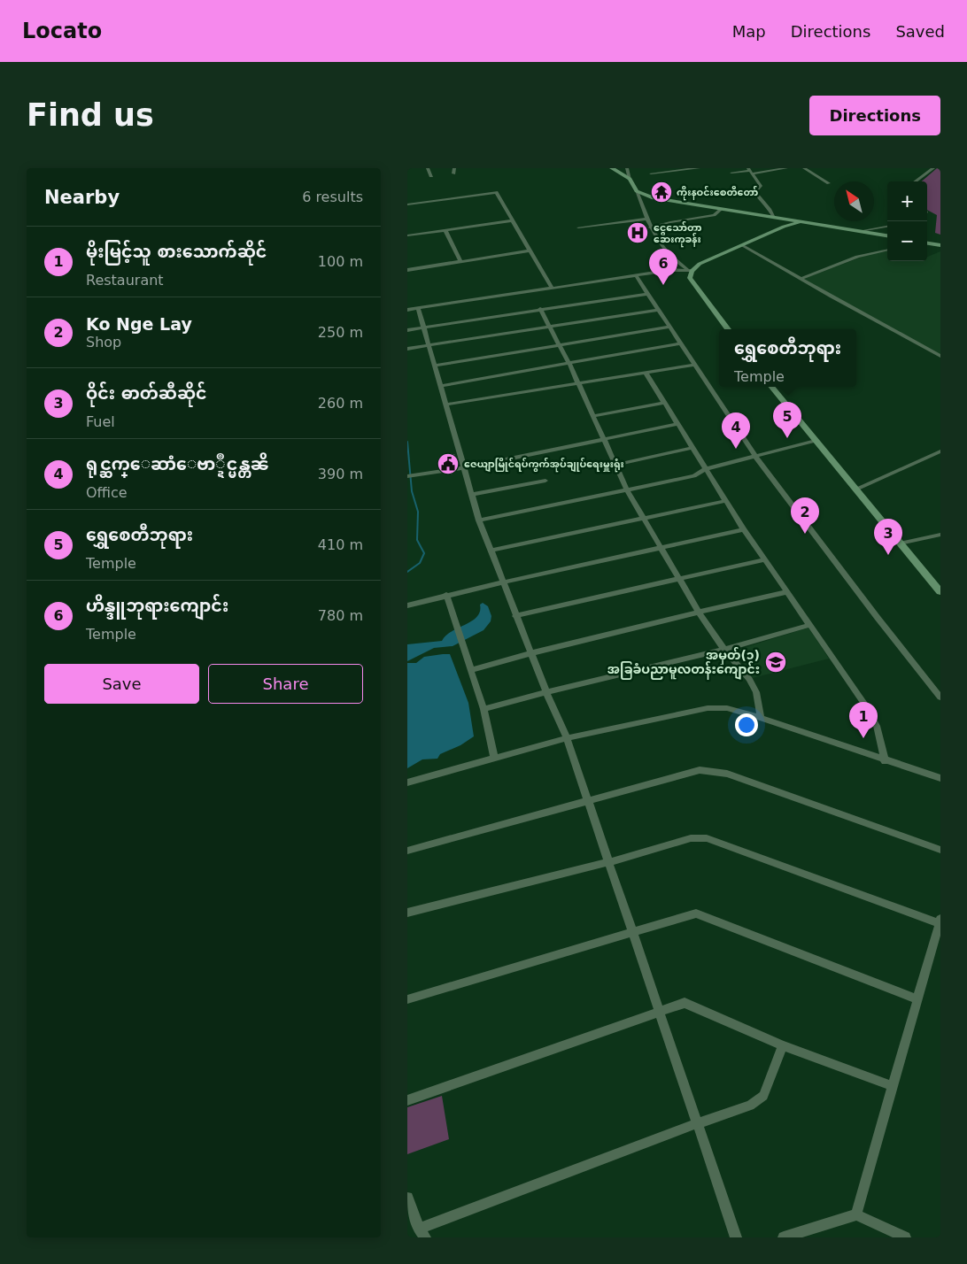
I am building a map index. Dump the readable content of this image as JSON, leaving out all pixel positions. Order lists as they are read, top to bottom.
{
  "places": {
    "temple": ["ကိုးနဝင်းစေတီတော်"],
    "hospital": ["ငွေသော်တာ ဆေးကုခန်း"],
    "public building": ["ဇေယျာမြိုင်ရပ်ကွက်အုပ်ချုပ်ရေးမှူးရုံး"],
    "school or university": ["အမှတ်(၁) အခြခံပညာမူလတန်းကျောင်း"]
  },
  "north": "top left",
  "page": {
    "header": "Locato",
    "nav": ["Map", "Directions", "Saved"],
    "buttons": [
      "Directions",
      ["Save", "Share"]
    ],
    "title": "Find us",
    "heading": ["Nearby", "6 results"],
    "map_buttons": ["+", "−"],
    "list": [
      {
        "mark": "1",
        "name": "မိုးမြင့်သူ စားသောက်ဆိုင်",
        "note": "Restaurant",
        "value": "100 m"
      },
      {
        "mark": "2",
        "name": "Ko Nge Lay",
        "note": "Shop",
        "value": "250 m"
      },
      {
        "mark": "3",
        "name": "ဝိုင်း ဓာတ်ဆီဆိုင်",
        "note": "Fuel",
        "value": "260 m"
      },
      {
        "mark": "4",
        "name": "ရုင္ဆက္ေဆာံေဗာ္ဍဳင္မန္တၼိ",
        "note": "Office",
        "value": "390 m"
      },
      {
        "mark": "5",
        "name": "ရွှေစေတီဘုရား",
        "note": "Temple",
        "value": "410 m"
      },
      {
        "mark": "6",
        "name": "ဟိန္ဒူဘုရားကျောင်း",
        "note": "Temple",
        "value": "780 m"
      }
    ],
    "pins": [
      "6",
      "5",
      "4",
      "2",
      "3",
      "1"
    ],
    "popup": ["ရွှေစေတီဘုရား", "Temple"]
  }
}
